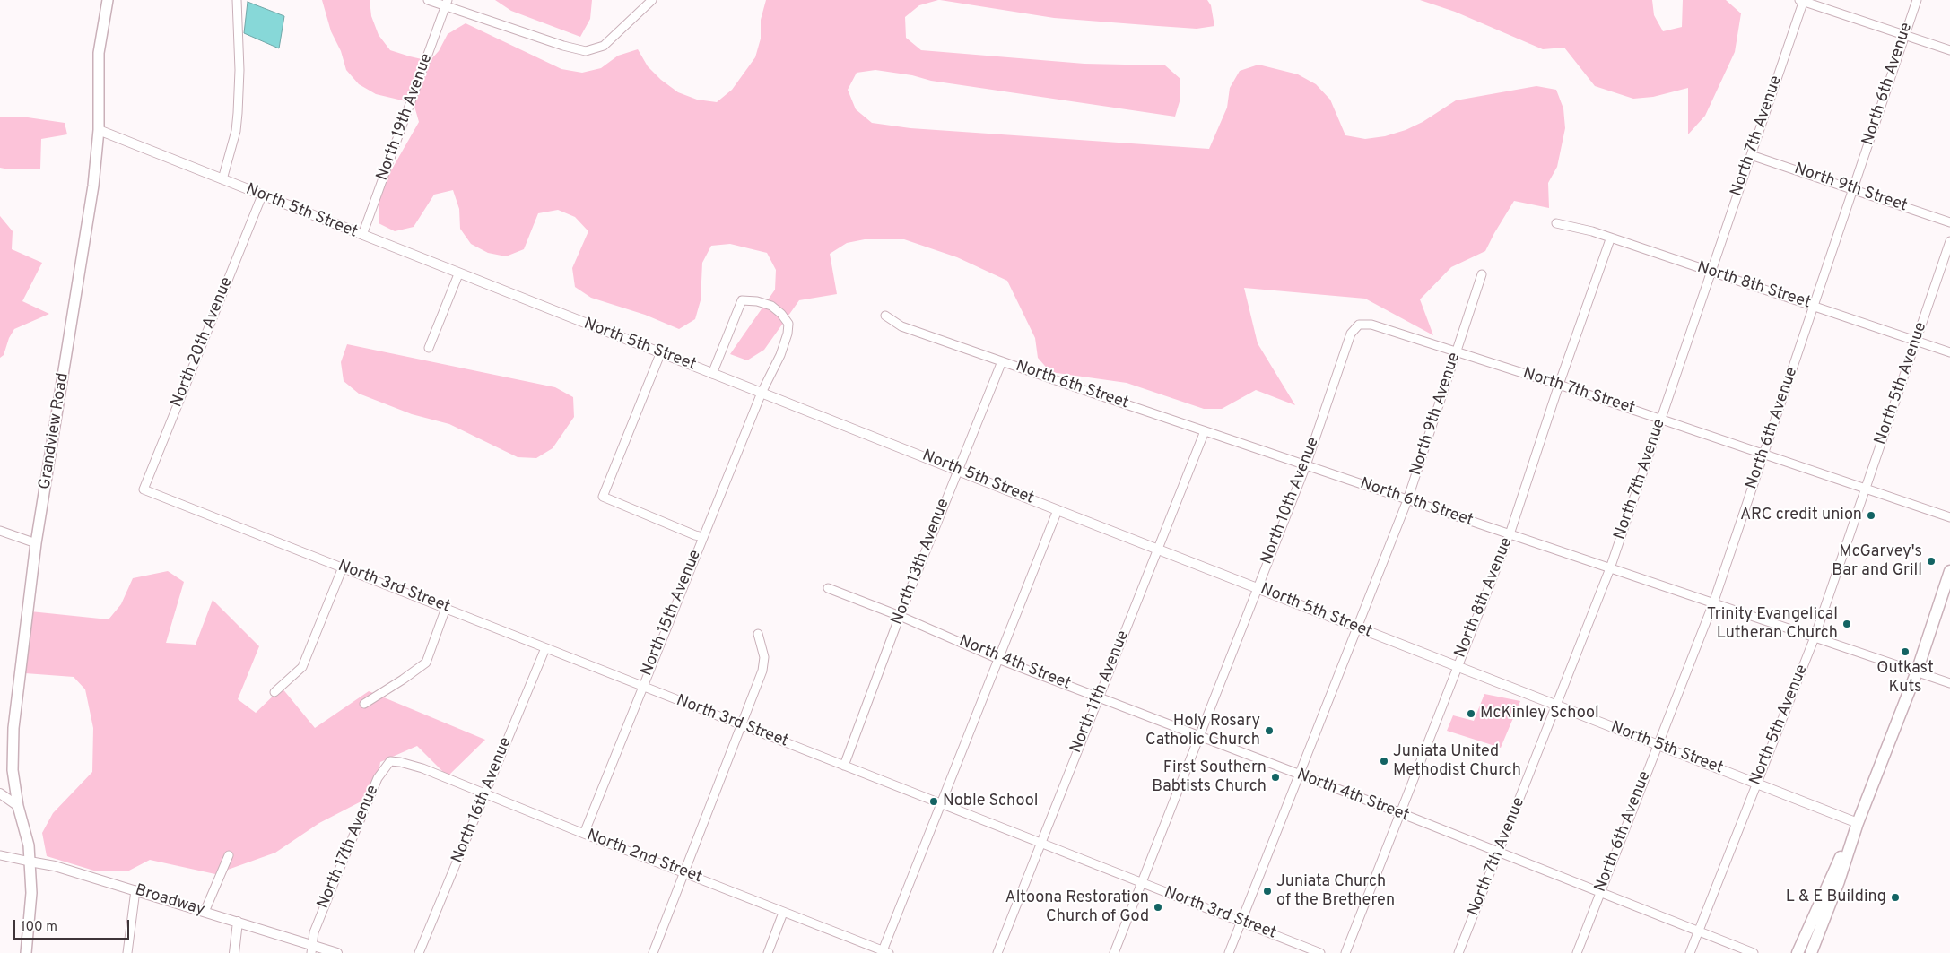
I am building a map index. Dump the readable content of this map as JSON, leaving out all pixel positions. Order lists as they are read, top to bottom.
{
  "streets": {
    "main road": ["Grandview Road"],
    "street": [
      "North 6th Avenue",
      "North 19th Avenue",
      "North 7th Avenue",
      "North 9th Street",
      "North 5th Street",
      "North 8th Street",
      "North 20th Avenue",
      "North 5th Avenue",
      "North 6th Street",
      "North 7th Street",
      "North 9th Avenue",
      "North 10th Avenue",
      "North 13th Avenue",
      "North 3rd Street",
      "North 8th Avenue",
      "North 15th Avenue",
      "North 4th Street",
      "North 11th Avenue",
      "North 16th Avenue",
      "North 17th Avenue",
      "North 2nd Street",
      "Broadway"
    ]
  },
  "crossings": [
    ["North 6th Avenue", "North 9th Street"],
    ["North 6th Avenue", "North 5th Street"],
    ["North 6th Avenue", "North 8th Street"],
    ["North 6th Avenue", "North 6th Street"],
    ["North 6th Avenue", "North 7th Street"],
    ["North 6th Avenue", "North 4th Street"],
    ["North 19th Avenue", "North 5th Street"],
    ["North 7th Avenue", "North 9th Street"],
    ["North 7th Avenue", "North 5th Street"],
    ["North 7th Avenue", "North 8th Street"],
    ["North 7th Avenue", "North 6th Street"],
    ["North 7th Avenue", "North 7th Street"],
    ["North 7th Avenue", "North 4th Street"],
    ["North 5th Street", "North 20th Avenue"],
    ["North 5th Street", "North 5th Avenue"],
    ["North 5th Street", "North 9th Avenue"],
    ["North 5th Street", "Grandview Road"],
    ["North 5th Street", "North 10th Avenue"],
    ["North 5th Street", "North 13th Avenue"],
    ["North 5th Street", "North 8th Avenue"],
    ["North 5th Street", "North 15th Avenue"],
    ["North 5th Street", "North 11th Avenue"],
    ["North 8th Street", "North 5th Avenue"],
    ["North 8th Street", "North 8th Avenue"],
    ["North 20th Avenue", "North 3rd Street"],
    ["North 5th Avenue", "North 6th Street"],
    ["North 5th Avenue", "North 7th Street"],
    ["North 5th Avenue", "North 4th Street"],
    ["North 6th Street", "North 9th Avenue"],
    ["North 6th Street", "North 10th Avenue"],
    ["North 6th Street", "North 13th Avenue"],
    ["North 6th Street", "North 8th Avenue"],
    ["North 6th Street", "North 11th Avenue"],
    ["North 7th Street", "North 9th Avenue"],
    ["North 7th Street", "North 10th Avenue"],
    ["North 7th Street", "North 8th Avenue"],
    ["North 9th Avenue", "North 3rd Street"],
    ["North 9th Avenue", "North 4th Street"],
    ["Grandview Road", "Broadway"],
    ["North 10th Avenue", "North 3rd Street"],
    ["North 10th Avenue", "North 4th Street"],
    ["North 13th Avenue", "North 3rd Street"],
    ["North 13th Avenue", "North 4th Street"],
    ["North 3rd Street", "North 15th Avenue"],
    ["North 3rd Street", "North 11th Avenue"],
    ["North 3rd Street", "North 16th Avenue"],
    ["North 8th Avenue", "North 4th Street"],
    ["North 15th Avenue", "North 2nd Street"],
    ["North 4th Street", "North 11th Avenue"],
    ["North 16th Avenue", "North 2nd Street"],
    ["North 17th Avenue", "North 2nd Street"],
    ["North 17th Avenue", "Broadway"]
  ],
  "places": [
    "ARC credit union",
    "McGarvey's Bar and Grill",
    "Trinity Evangelical Lutheran Church",
    "Outkast Kuts",
    "McKinley School",
    "Holy Rosary Catholic Church",
    "Juniata United Methodist Church",
    "First Southern Babtists Church",
    "Noble School",
    "Juniata Church of the Bretheren",
    "L & E Building",
    "Altoona Restoration Church of God"
  ],
  "scale_bar": "100 m"
}
